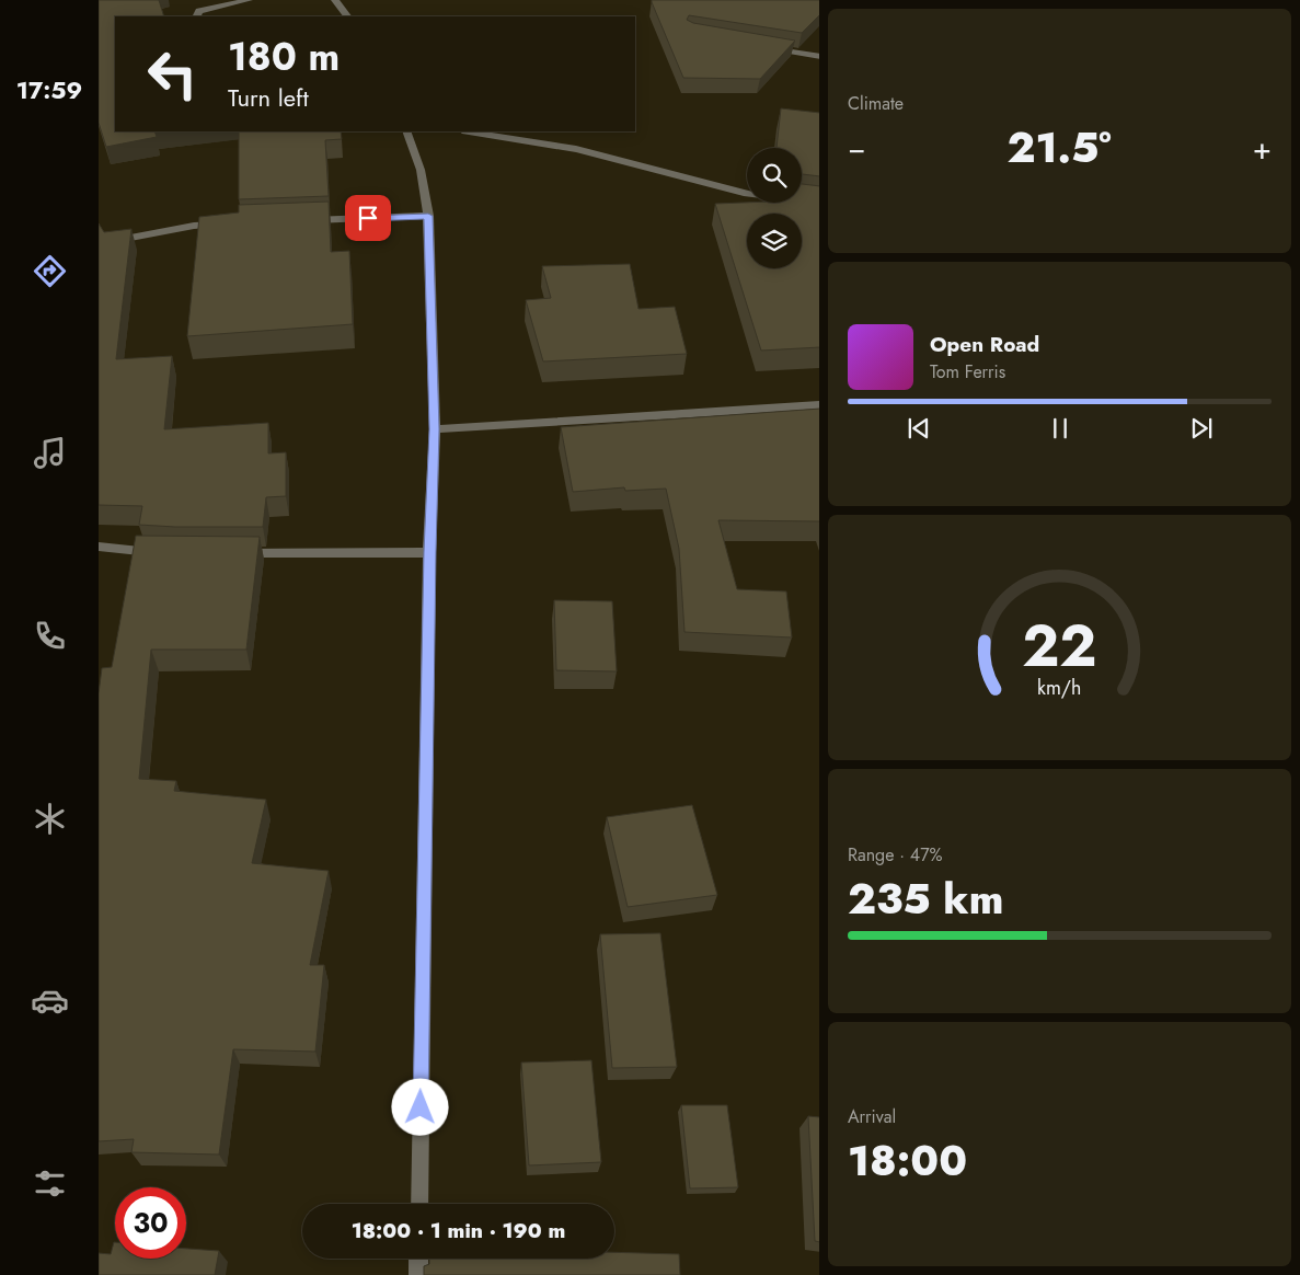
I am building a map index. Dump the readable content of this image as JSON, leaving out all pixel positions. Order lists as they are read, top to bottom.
{
  "page": {
    "tabs": "17:59",
    "tile": [
      "Climate",
      ["Range · 47%", "235 km"],
      ["Arrival", "18:00"]
    ],
    "turn": ["180 m", "Turn left"],
    "heat": ["−", "21.5°", "+"],
    "song": ["Open Road", "Tom Ferris"],
    "limit": "30",
    "trip": "18:00 · 1 min · 190 m",
    "gauge": ["22", "km/h"]
  }
}
